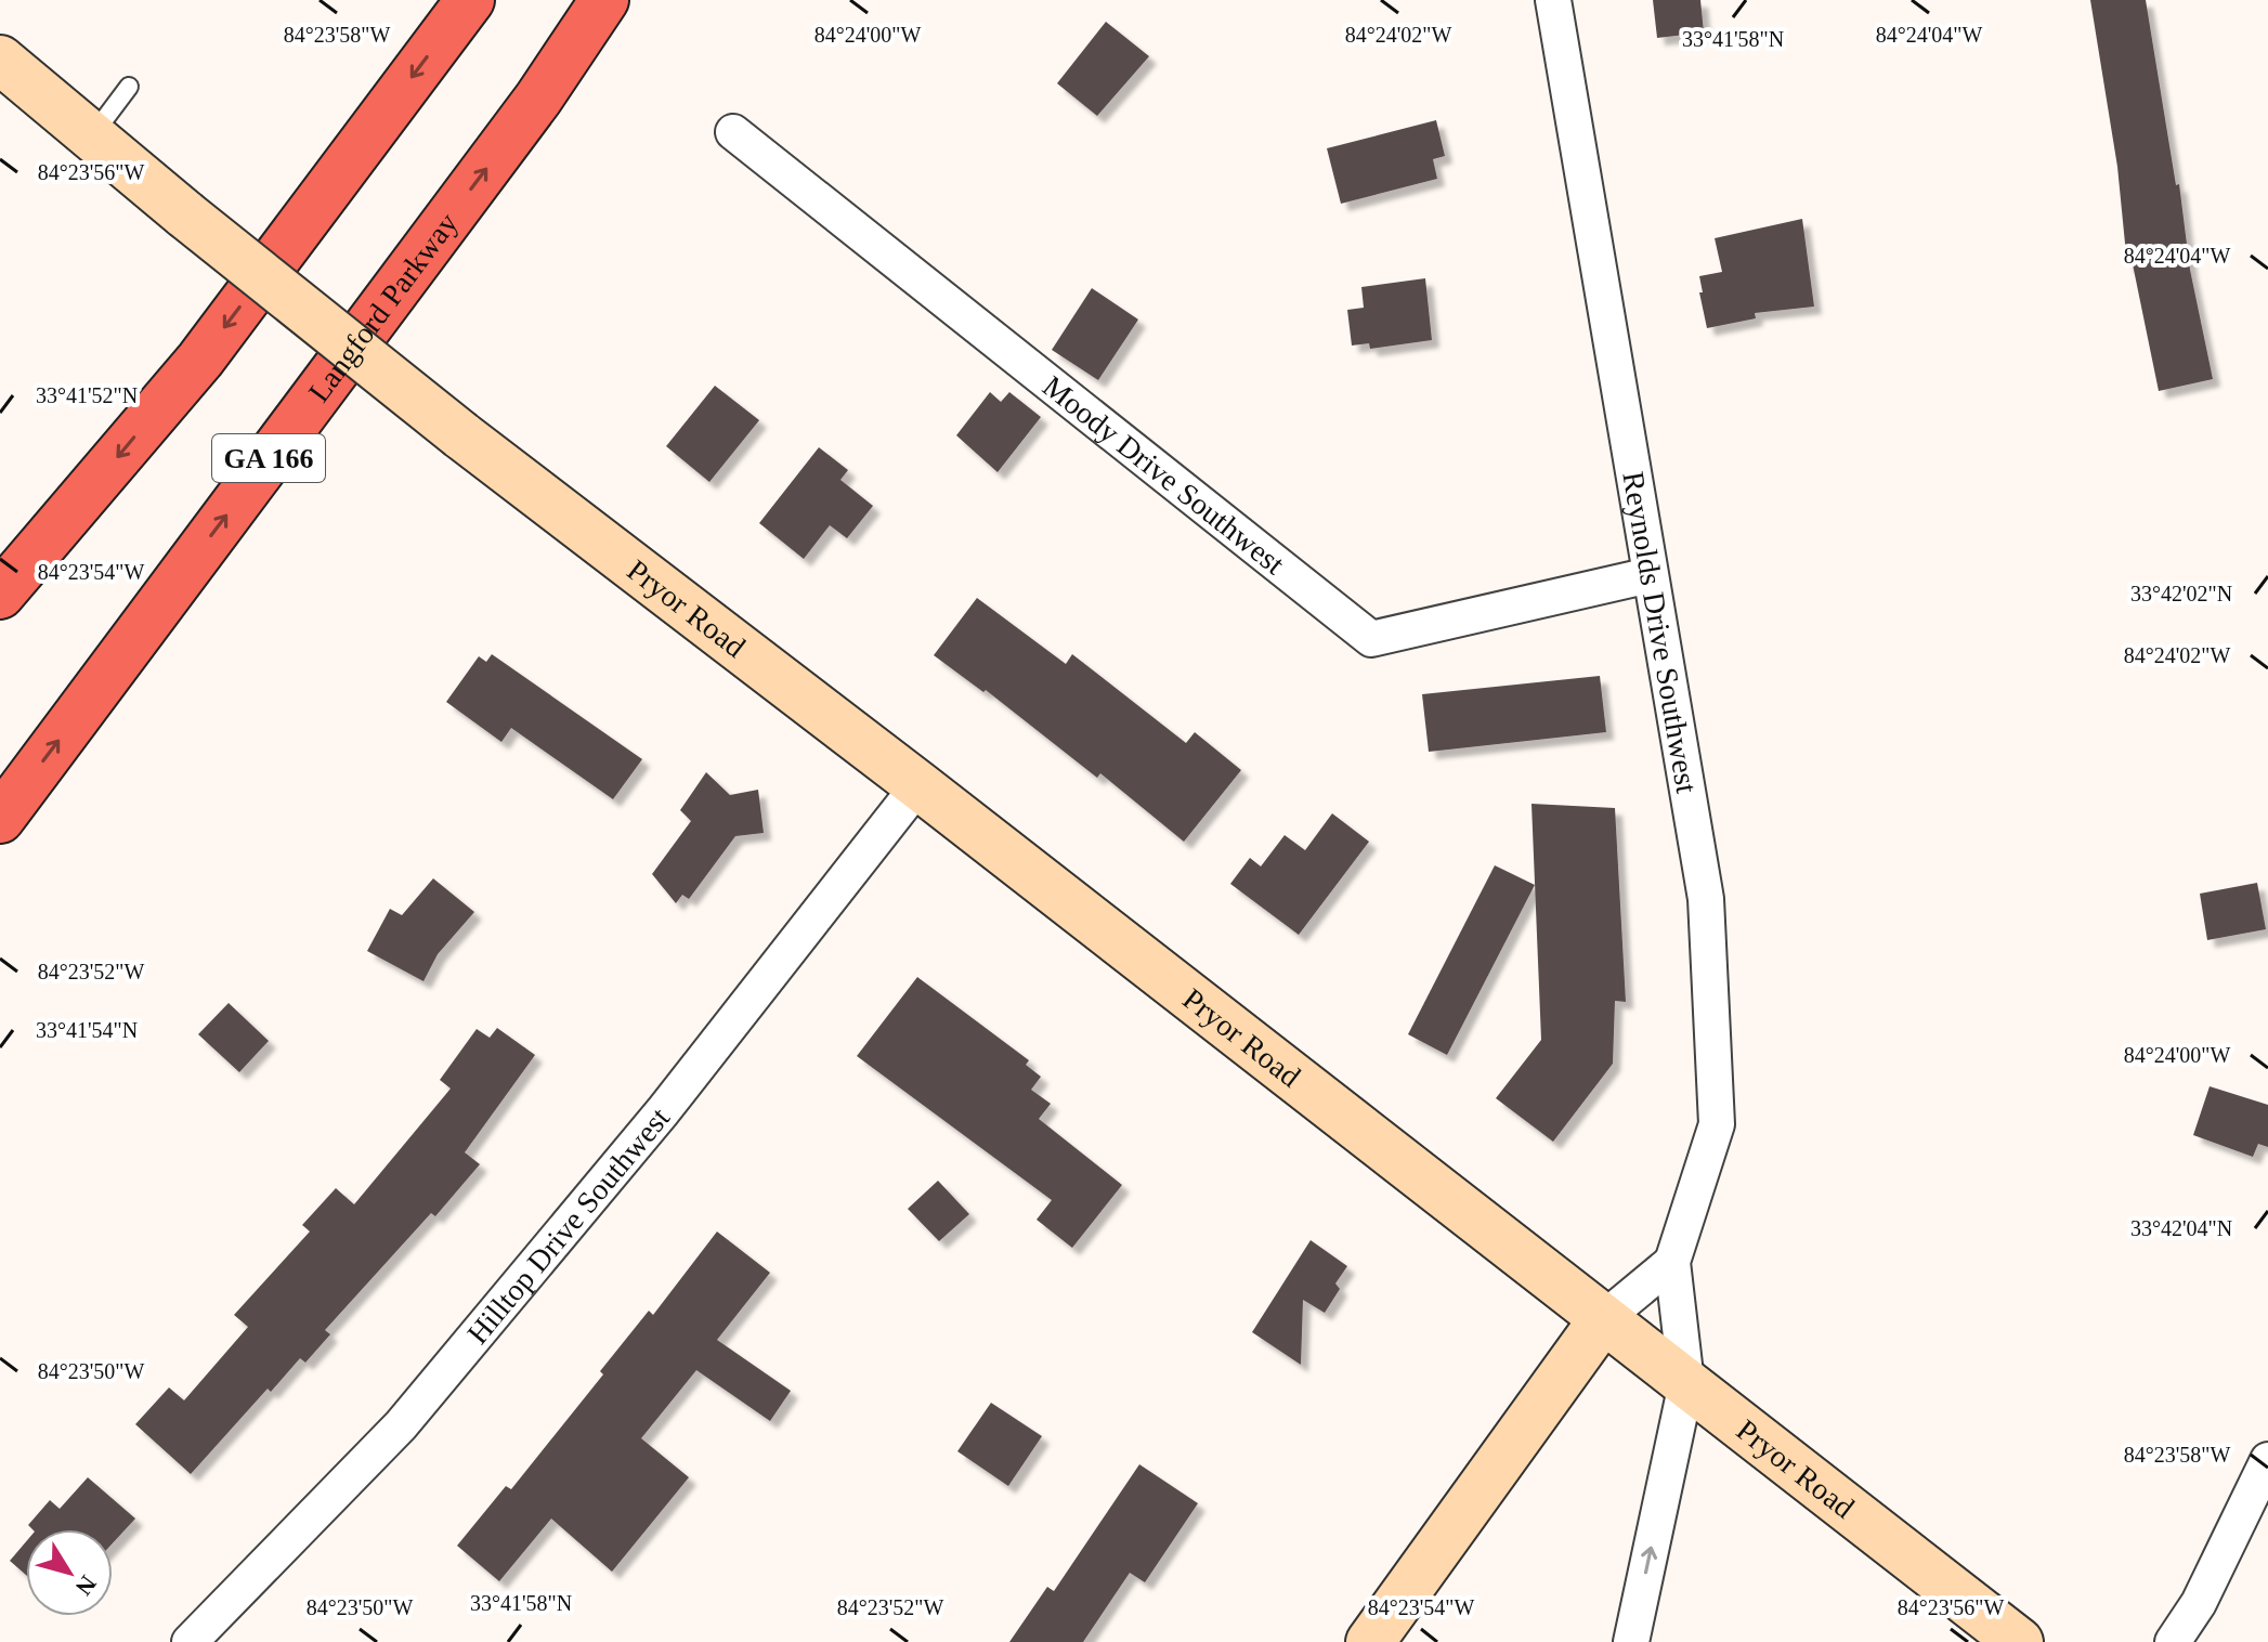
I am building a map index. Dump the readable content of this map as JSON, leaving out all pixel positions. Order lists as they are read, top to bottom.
{
  "streets": {
    "highway": ["Langford Parkway", "GA 166"],
    "street": [
      "Moody Drive Southwest",
      "Pryor Road",
      "Reynolds Drive Southwest",
      "Hilltop Drive Southwest"
    ]
  },
  "crossings": [
    ["Moody Drive Southwest", "Reynolds Drive Southwest"],
    ["Pryor Road", "Hilltop Drive Southwest"]
  ],
  "north": "bottom right",
  "coordinates": [
    "84°24'00\"W",
    "84°24'02\"W",
    "84°24'04\"W",
    "84°23'58\"W",
    "33°41'58\"N",
    "84°23'56\"W",
    "33°41'52\"N",
    "84°23'54\"W",
    "33°42'02\"N",
    "84°23'52\"W",
    "33°41'54\"N",
    "33°42'04\"N",
    "84°23'50\"W"
  ]
}
